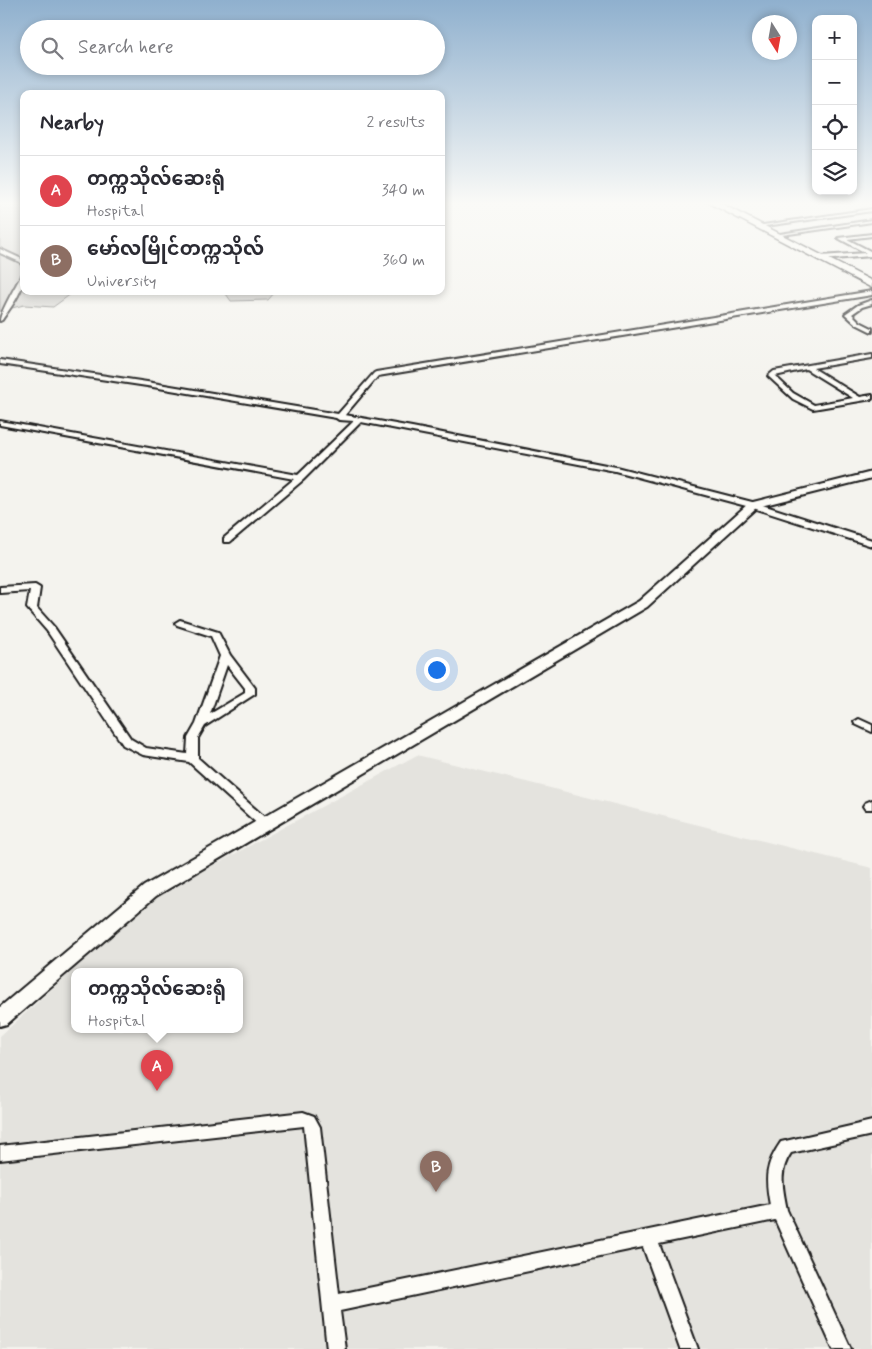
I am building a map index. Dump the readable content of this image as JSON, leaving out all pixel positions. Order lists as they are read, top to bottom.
{
  "north": "bottom",
  "page": {
    "map_buttons": ["+", "−"],
    "search": "Search here",
    "heading": ["Nearby", "2 results"],
    "list": [
      {
        "mark": "A",
        "name": "တက္ကသိုလ်ဆေးရုံ",
        "note": "Hospital",
        "value": "340 m"
      },
      {
        "mark": "B",
        "name": "မော်လမြိုင်တက္ကသိုလ်",
        "note": "University",
        "value": "360 m"
      }
    ],
    "popup": ["တက္ကသိုလ်ဆေးရုံ", "Hospital"],
    "pins": ["A", "B"]
  }
}
